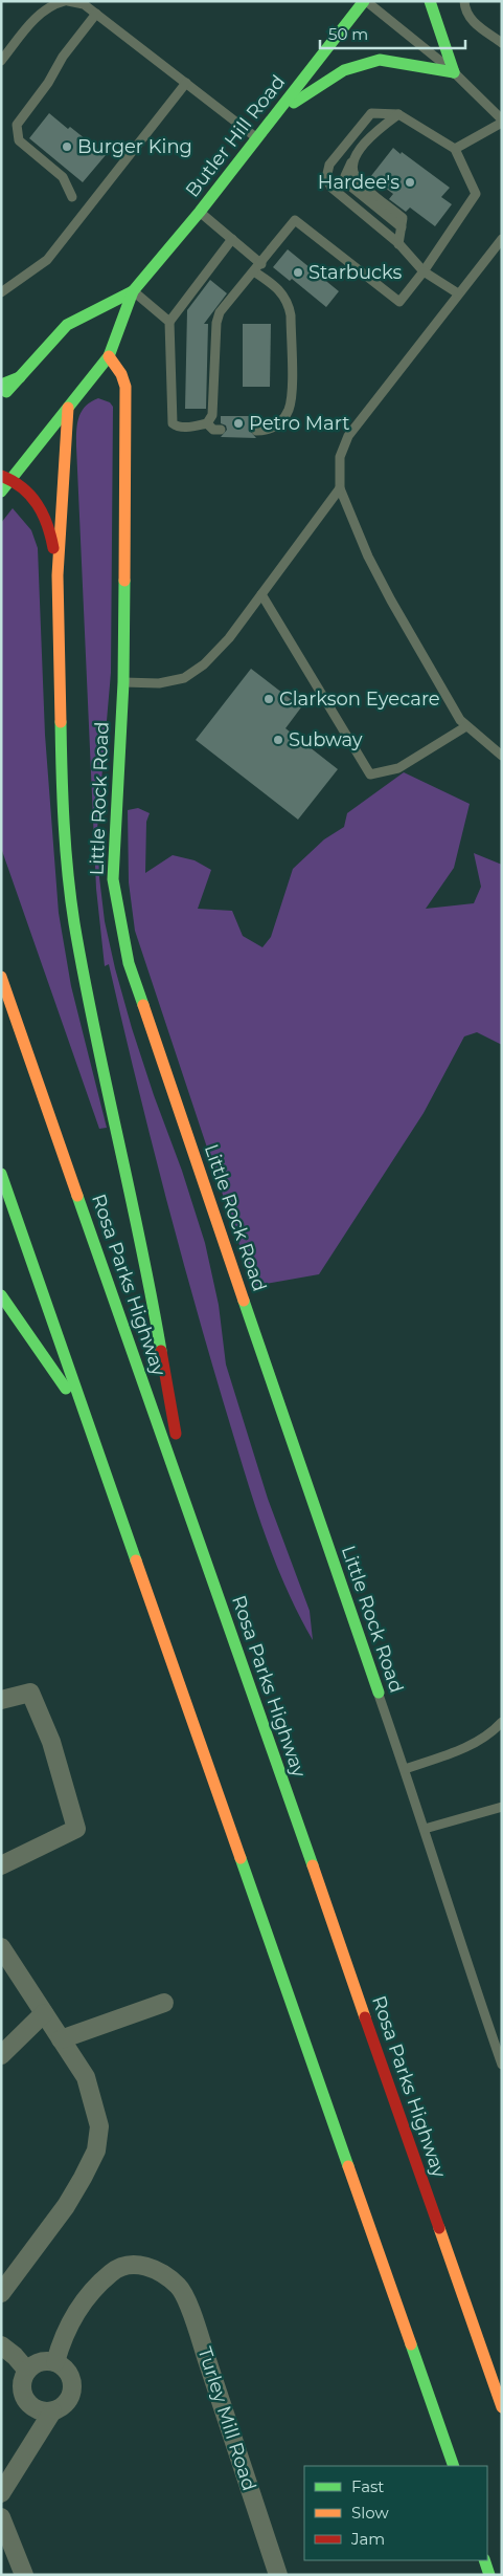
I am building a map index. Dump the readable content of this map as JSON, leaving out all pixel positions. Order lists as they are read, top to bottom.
{
  "streets": {
    "main road": ["Butler Hill Road", "Little Rock Road", "Rosa Parks Highway"],
    "street": ["Turley Mill Road"]
  },
  "crossings": [
    ["Butler Hill Road", "Little Rock Road"]
  ],
  "places": [
    "Burger King",
    "Hardee's",
    "Starbucks",
    "Petro Mart",
    "Clarkson Eyecare",
    "Subway"
  ],
  "legend": ["Fast", "Slow", "Jam"],
  "scale_bar": "50 m"
}
